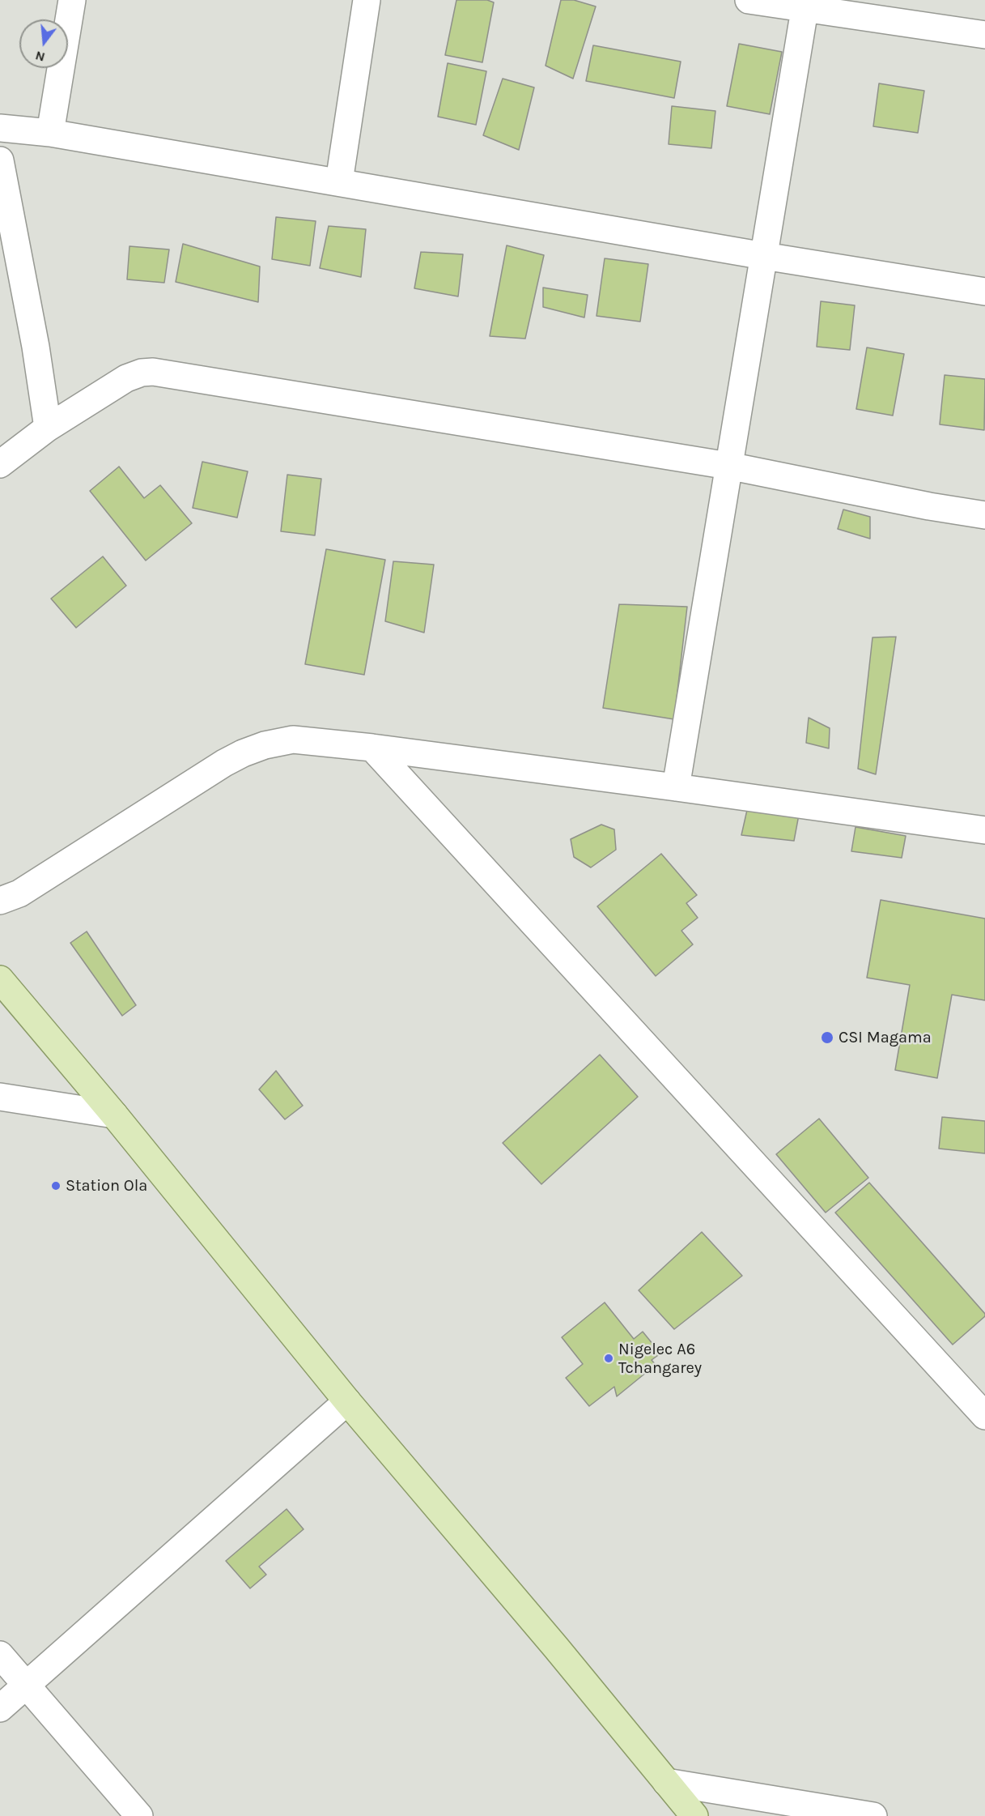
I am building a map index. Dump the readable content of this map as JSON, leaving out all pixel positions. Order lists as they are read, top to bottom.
{
  "places": ["CSI Magama", "Station Ola", "Nigelec A6 Tchangarey"],
  "north": "bottom"
}
